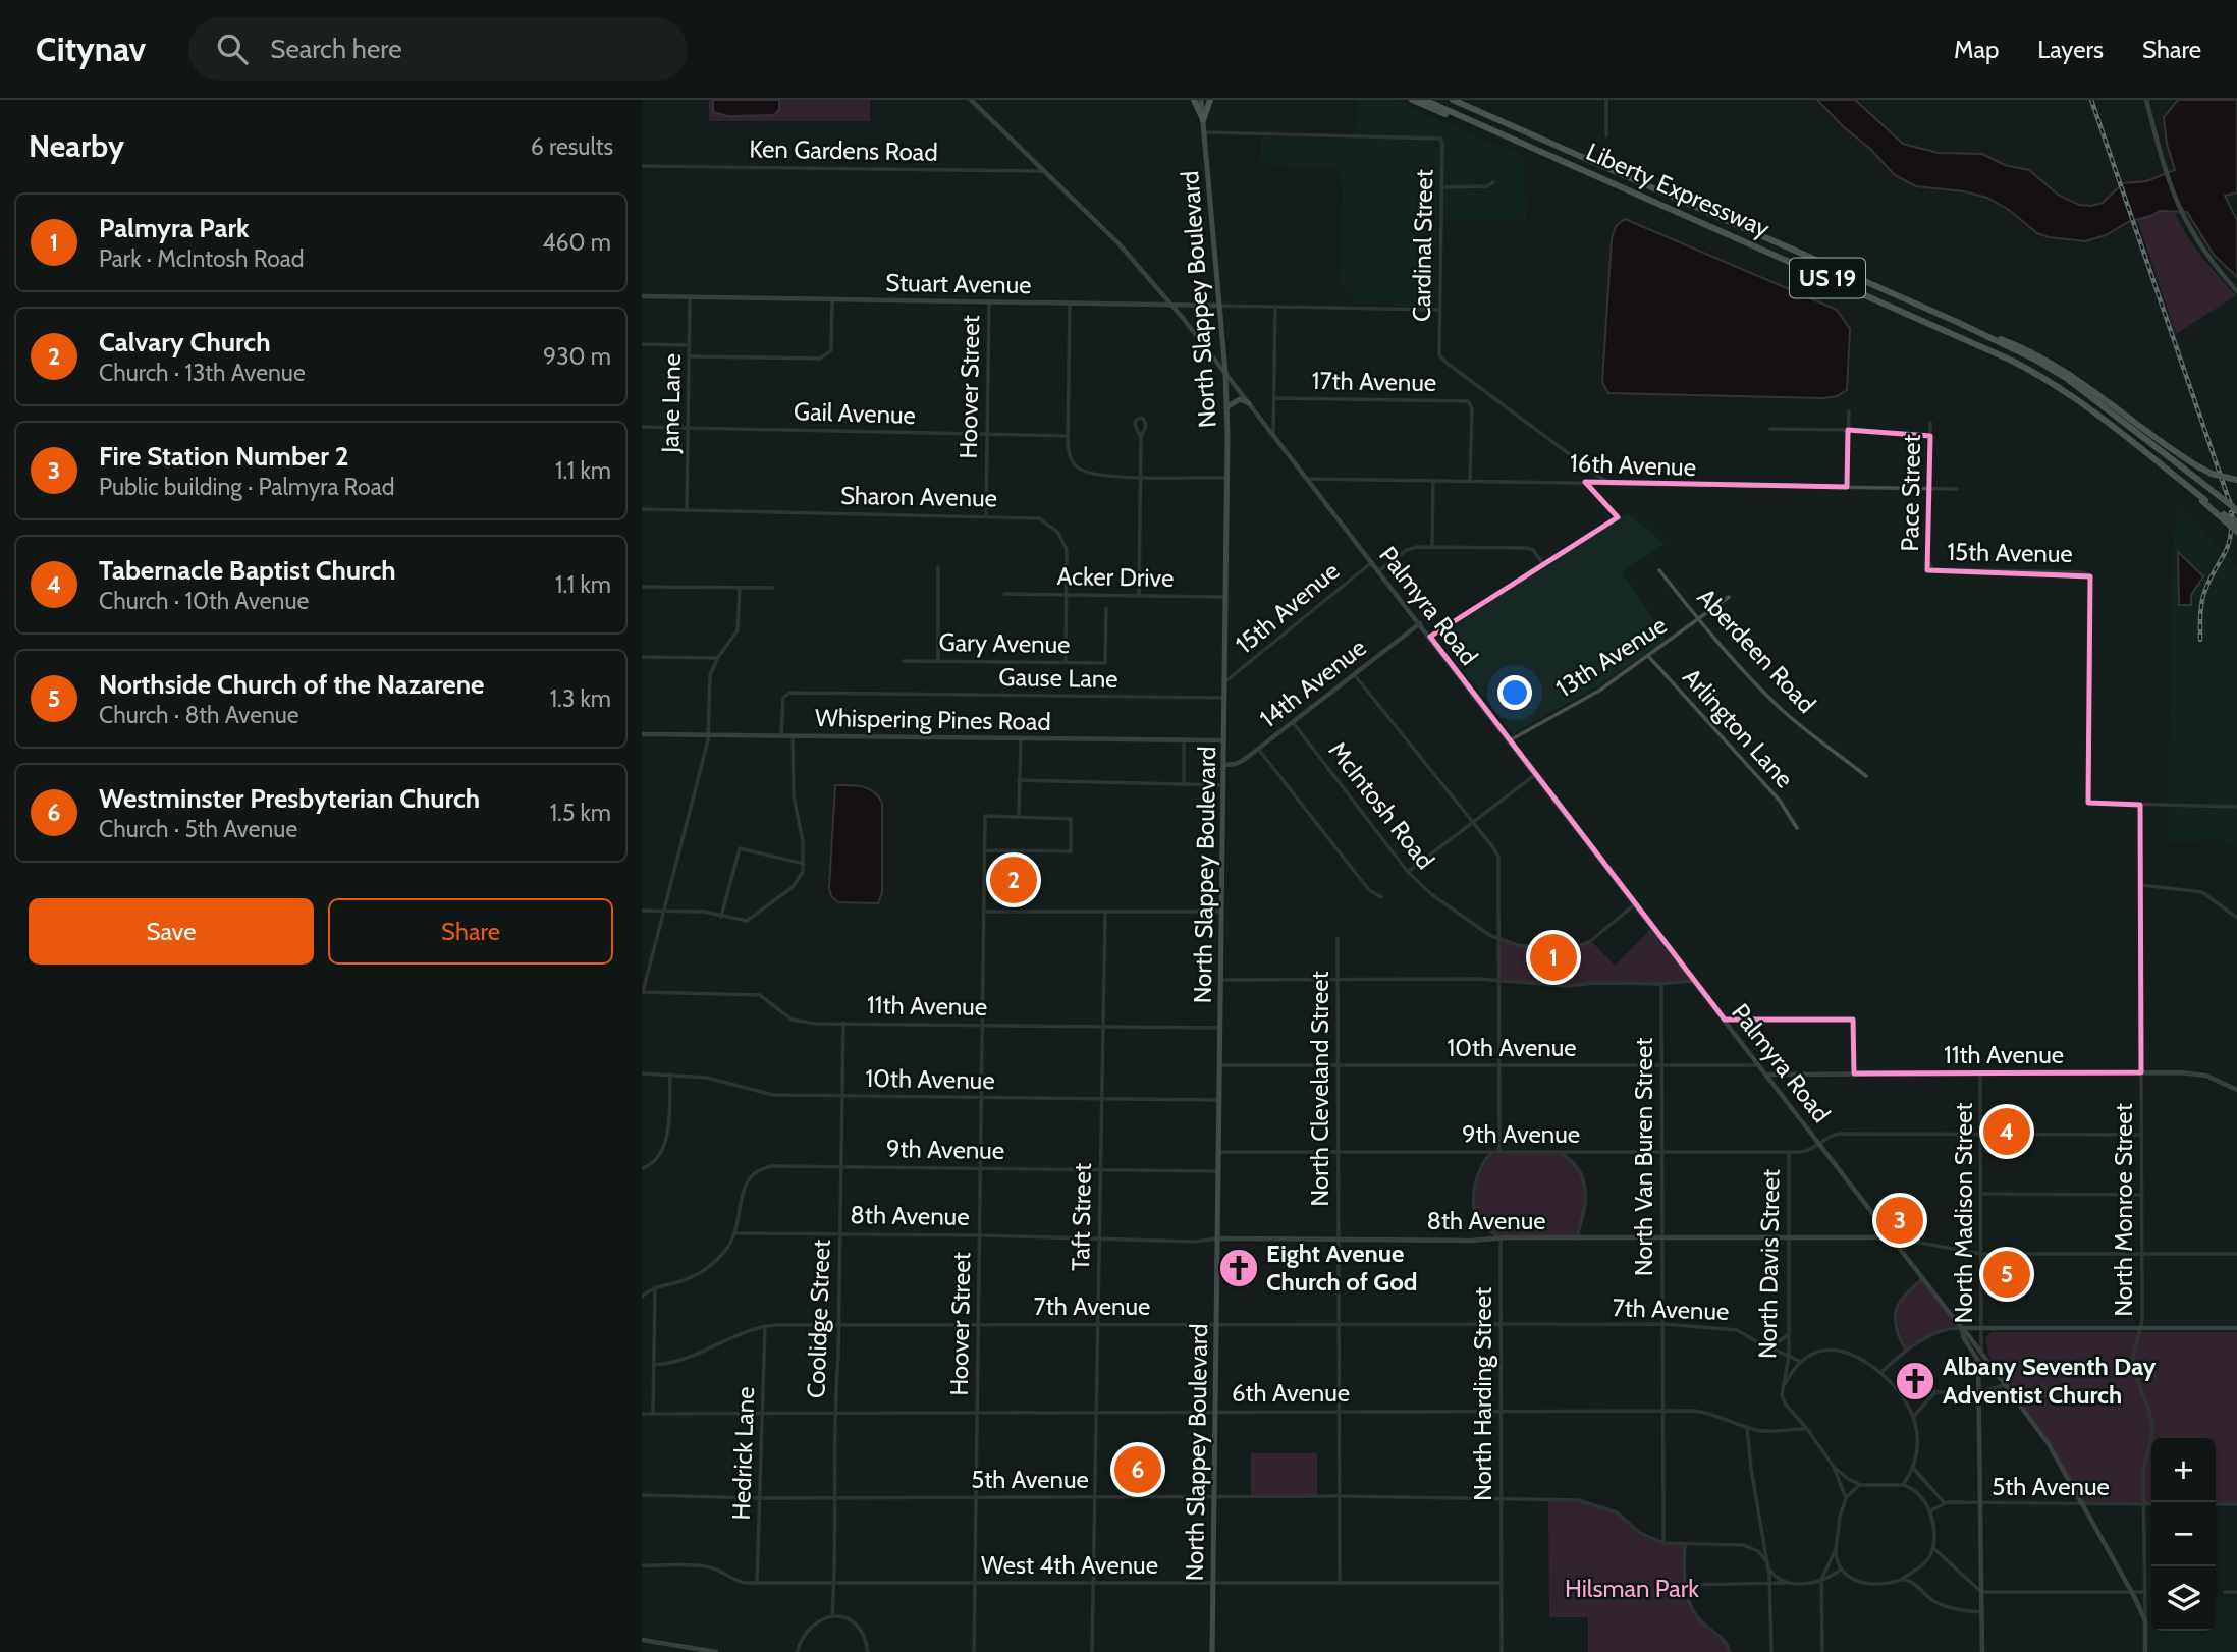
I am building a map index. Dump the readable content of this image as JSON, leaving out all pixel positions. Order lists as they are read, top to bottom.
{
  "streets": {
    "highway": ["Liberty Expressway", "US 19"],
    "main road": ["North Slappey Boulevard"],
    "street": [
      "Ken Gardens Road",
      "Cardinal Street",
      "Stuart Avenue",
      "17th Avenue",
      "Hoover Street",
      "Jane Lane",
      "Gail Avenue",
      "16th Avenue",
      "Pace Street",
      "Sharon Avenue",
      "15th Avenue",
      "Acker Drive",
      "Palmyra Road",
      "Gary Avenue",
      "Aberdeen Road",
      "13th Avenue",
      "Gause Lane",
      "14th Avenue",
      "Whispering Pines Road",
      "Arlington Lane",
      "McIntosh Road",
      "11th Avenue",
      "10th Avenue",
      "North Cleveland Street",
      "9th Avenue",
      "North Van Buren Street",
      "North Monroe Street",
      "North Madison Street",
      "8th Avenue",
      "Taft Street",
      "North Davis Street",
      "7th Avenue",
      "Coolidge Street",
      "6th Avenue",
      "North Harding Street",
      "Hedrick Lane",
      "5th Avenue",
      "West 4th Avenue"
    ]
  },
  "crossings": [
    ["Ken Gardens Road", "Palmyra Road"],
    ["Cardinal Street", "Stuart Avenue"],
    ["Cardinal Street", "North Slappey Boulevard"],
    ["Cardinal Street", "16th Avenue"],
    ["Stuart Avenue", "North Slappey Boulevard"],
    ["Stuart Avenue", "Hoover Street"],
    ["Stuart Avenue", "Jane Lane"],
    ["Stuart Avenue", "Palmyra Road"],
    ["North Slappey Boulevard", "15th Avenue"],
    ["North Slappey Boulevard", "Acker Drive"],
    ["North Slappey Boulevard", "Palmyra Road"],
    ["North Slappey Boulevard", "Gause Lane"],
    ["North Slappey Boulevard", "14th Avenue"],
    ["North Slappey Boulevard", "Whispering Pines Road"],
    ["North Slappey Boulevard", "11th Avenue"],
    ["North Slappey Boulevard", "10th Avenue"],
    ["North Slappey Boulevard", "9th Avenue"],
    ["North Slappey Boulevard", "8th Avenue"],
    ["North Slappey Boulevard", "7th Avenue"],
    ["North Slappey Boulevard", "6th Avenue"],
    ["North Slappey Boulevard", "5th Avenue"],
    ["North Slappey Boulevard", "West 4th Avenue"],
    ["17th Avenue", "16th Avenue"],
    ["Hoover Street", "Gail Avenue"],
    ["Hoover Street", "Sharon Avenue"],
    ["Hoover Street", "11th Avenue"],
    ["Hoover Street", "10th Avenue"],
    ["Hoover Street", "9th Avenue"],
    ["Hoover Street", "8th Avenue"],
    ["Hoover Street", "7th Avenue"],
    ["Hoover Street", "6th Avenue"],
    ["Hoover Street", "5th Avenue"],
    ["Hoover Street", "West 4th Avenue"],
    ["Jane Lane", "Gail Avenue"],
    ["Jane Lane", "Sharon Avenue"],
    ["16th Avenue", "Pace Street"],
    ["16th Avenue", "Palmyra Road"],
    ["Pace Street", "15th Avenue"],
    ["Sharon Avenue", "Acker Drive"],
    ["Sharon Avenue", "Gary Avenue"],
    ["15th Avenue", "Palmyra Road"],
    ["15th Avenue", "North Monroe Street"],
    ["Palmyra Road", "13th Avenue"],
    ["Palmyra Road", "14th Avenue"],
    ["Palmyra Road", "McIntosh Road"],
    ["Palmyra Road", "11th Avenue"],
    ["Palmyra Road", "10th Avenue"],
    ["Palmyra Road", "9th Avenue"],
    ["Palmyra Road", "North Monroe Street"],
    ["Palmyra Road", "North Madison Street"],
    ["Palmyra Road", "8th Avenue"],
    ["Palmyra Road", "5th Avenue"],
    ["Aberdeen Road", "13th Avenue"],
    ["13th Avenue", "Arlington Lane"],
    ["Gause Lane", "Whispering Pines Road"],
    ["14th Avenue", "McIntosh Road"],
    ["11th Avenue", "North Monroe Street"],
    ["11th Avenue", "North Madison Street"],
    ["11th Avenue", "Taft Street"],
    ["11th Avenue", "Coolidge Street"],
    ["10th Avenue", "North Cleveland Street"],
    ["10th Avenue", "North Van Buren Street"],
    ["10th Avenue", "Taft Street"],
    ["10th Avenue", "Coolidge Street"],
    ["North Cleveland Street", "9th Avenue"],
    ["North Cleveland Street", "8th Avenue"],
    ["North Cleveland Street", "7th Avenue"],
    ["North Cleveland Street", "6th Avenue"],
    ["North Cleveland Street", "5th Avenue"],
    ["North Cleveland Street", "West 4th Avenue"],
    ["9th Avenue", "North Van Buren Street"],
    ["9th Avenue", "8th Avenue"],
    ["9th Avenue", "Taft Street"],
    ["9th Avenue", "North Davis Street"],
    ["9th Avenue", "Coolidge Street"],
    ["9th Avenue", "North Harding Street"],
    ["North Van Buren Street", "8th Avenue"],
    ["North Van Buren Street", "7th Avenue"],
    ["North Van Buren Street", "6th Avenue"],
    ["North Van Buren Street", "5th Avenue"],
    ["North Monroe Street", "8th Avenue"],
    ["North Monroe Street", "5th Avenue"],
    ["North Madison Street", "8th Avenue"],
    ["North Madison Street", "5th Avenue"],
    ["8th Avenue", "Taft Street"],
    ["8th Avenue", "North Davis Street"],
    ["8th Avenue", "Coolidge Street"],
    ["8th Avenue", "North Harding Street"],
    ["Taft Street", "7th Avenue"],
    ["Taft Street", "6th Avenue"],
    ["Taft Street", "5th Avenue"],
    ["Taft Street", "West 4th Avenue"],
    ["North Davis Street", "7th Avenue"],
    ["North Davis Street", "6th Avenue"],
    ["North Davis Street", "5th Avenue"],
    ["7th Avenue", "Coolidge Street"],
    ["7th Avenue", "6th Avenue"],
    ["7th Avenue", "North Harding Street"],
    ["7th Avenue", "Hedrick Lane"],
    ["Coolidge Street", "6th Avenue"],
    ["Coolidge Street", "5th Avenue"],
    ["Coolidge Street", "West 4th Avenue"],
    ["6th Avenue", "North Harding Street"],
    ["6th Avenue", "Hedrick Lane"],
    ["North Harding Street", "5th Avenue"],
    ["North Harding Street", "West 4th Avenue"],
    ["Hedrick Lane", "5th Avenue"],
    ["Hedrick Lane", "West 4th Avenue"]
  ],
  "parks": ["Hilsman Park"],
  "places": {
    "church": ["Eight Avenue Church of God", "Albany Seventh Day Adventist Church"]
  },
  "page": {
    "header": "Citynav",
    "search": "Search here",
    "nav": ["Map", "Layers", "Share"],
    "heading": ["Nearby", "6 results"],
    "list": [
      {
        "mark": "1",
        "name": "Palmyra Park",
        "note": "Park · McIntosh Road",
        "value": "460 m"
      },
      {
        "mark": "2",
        "name": "Calvary Church",
        "note": "Church · 13th Avenue",
        "value": "930 m"
      },
      {
        "mark": "3",
        "name": "Fire Station Number 2",
        "note": "Public building · Palmyra Road",
        "value": "1.1 km"
      },
      {
        "mark": "4",
        "name": "Tabernacle Baptist Church",
        "note": "Church · 10th Avenue",
        "value": "1.1 km"
      },
      {
        "mark": "5",
        "name": "Northside Church of the Nazarene",
        "note": "Church · 8th Avenue",
        "value": "1.3 km"
      },
      {
        "mark": "6",
        "name": "Westminster Presbyterian Church",
        "note": "Church · 5th Avenue",
        "value": "1.5 km"
      }
    ],
    "pins": [
      "2",
      "1",
      "4",
      "3",
      "5",
      "6"
    ],
    "buttons": ["Save", "Share"],
    "map_buttons": ["+", "−"]
  }
}
